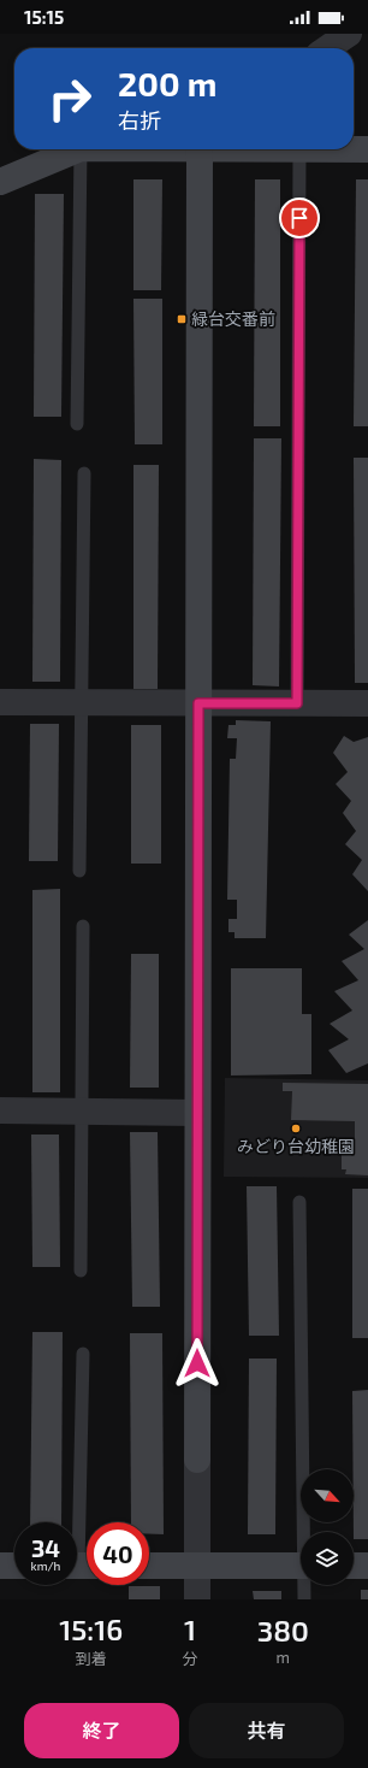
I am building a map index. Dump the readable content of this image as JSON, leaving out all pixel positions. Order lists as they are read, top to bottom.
{
  "places": {
    "transit": ["緑台交番前"],
    "other": ["みどり台幼稚園"]
  },
  "north": "bottom right",
  "page": {
    "status": "15:15",
    "turn": ["200 m", "右折"],
    "speed": "34 km/h",
    "limit": "40",
    "eta": [
      "15:16",
      "到着",
      "1",
      "分",
      "380",
      "m"
    ],
    "buttons": ["終了", "共有"]
  }
}
